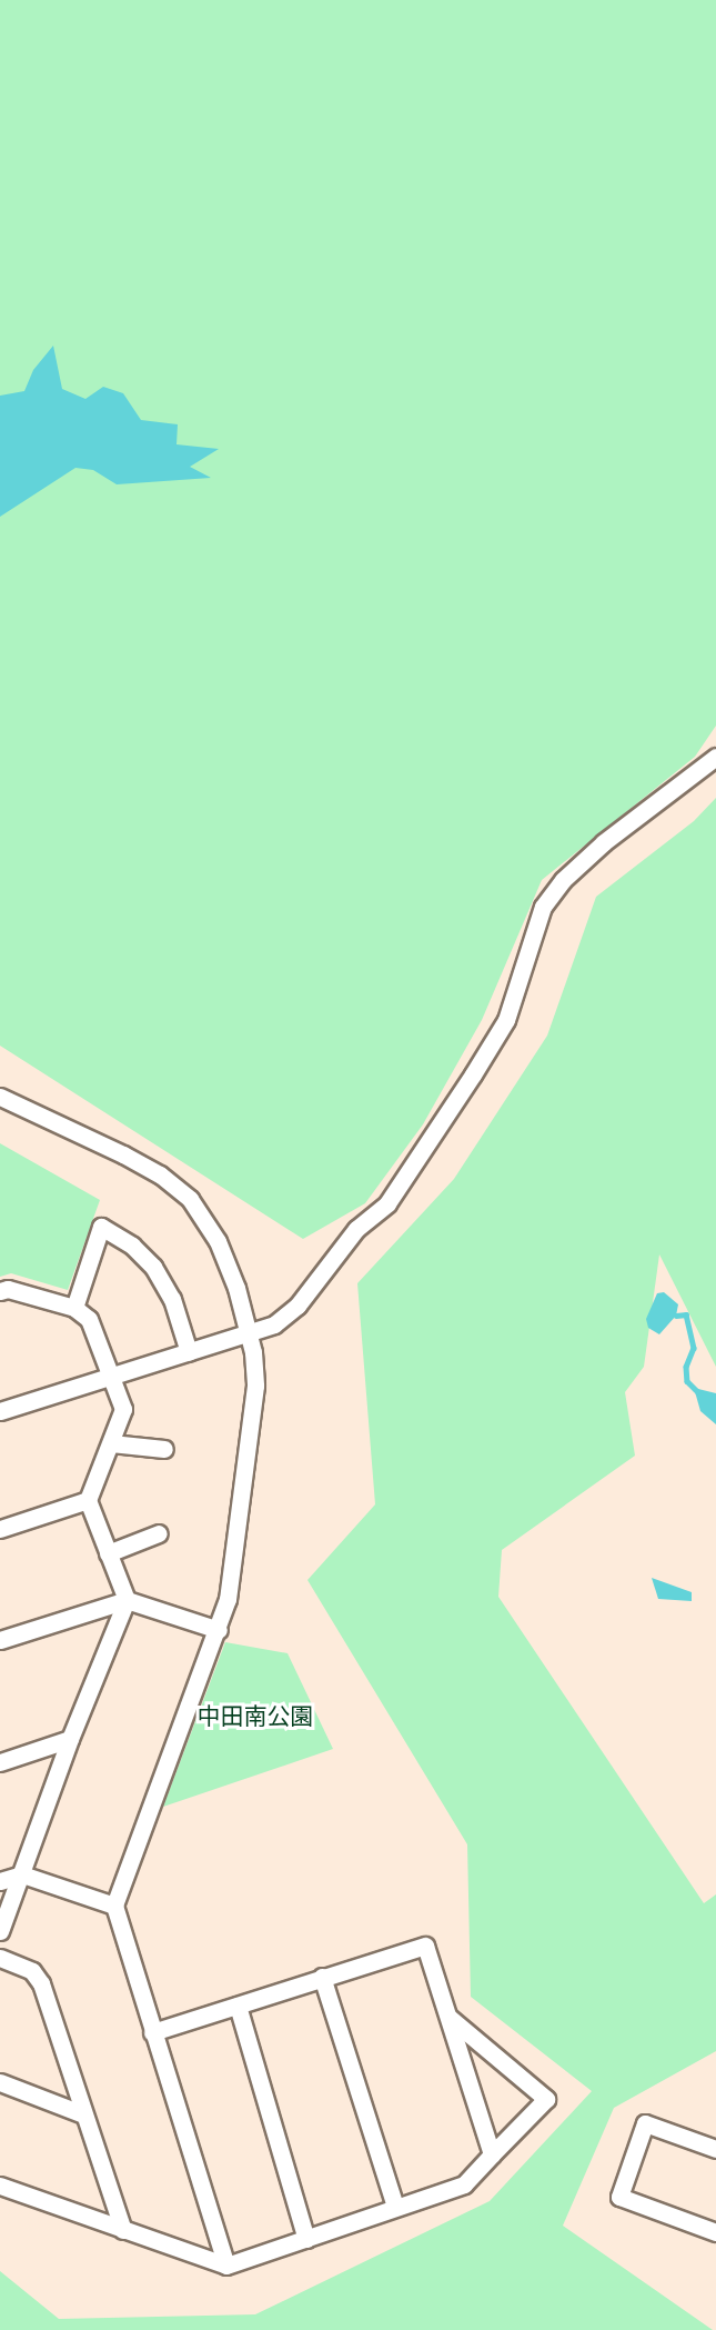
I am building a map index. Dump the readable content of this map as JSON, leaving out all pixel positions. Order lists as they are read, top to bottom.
{
  "parks": ["中田南公園"]
}
